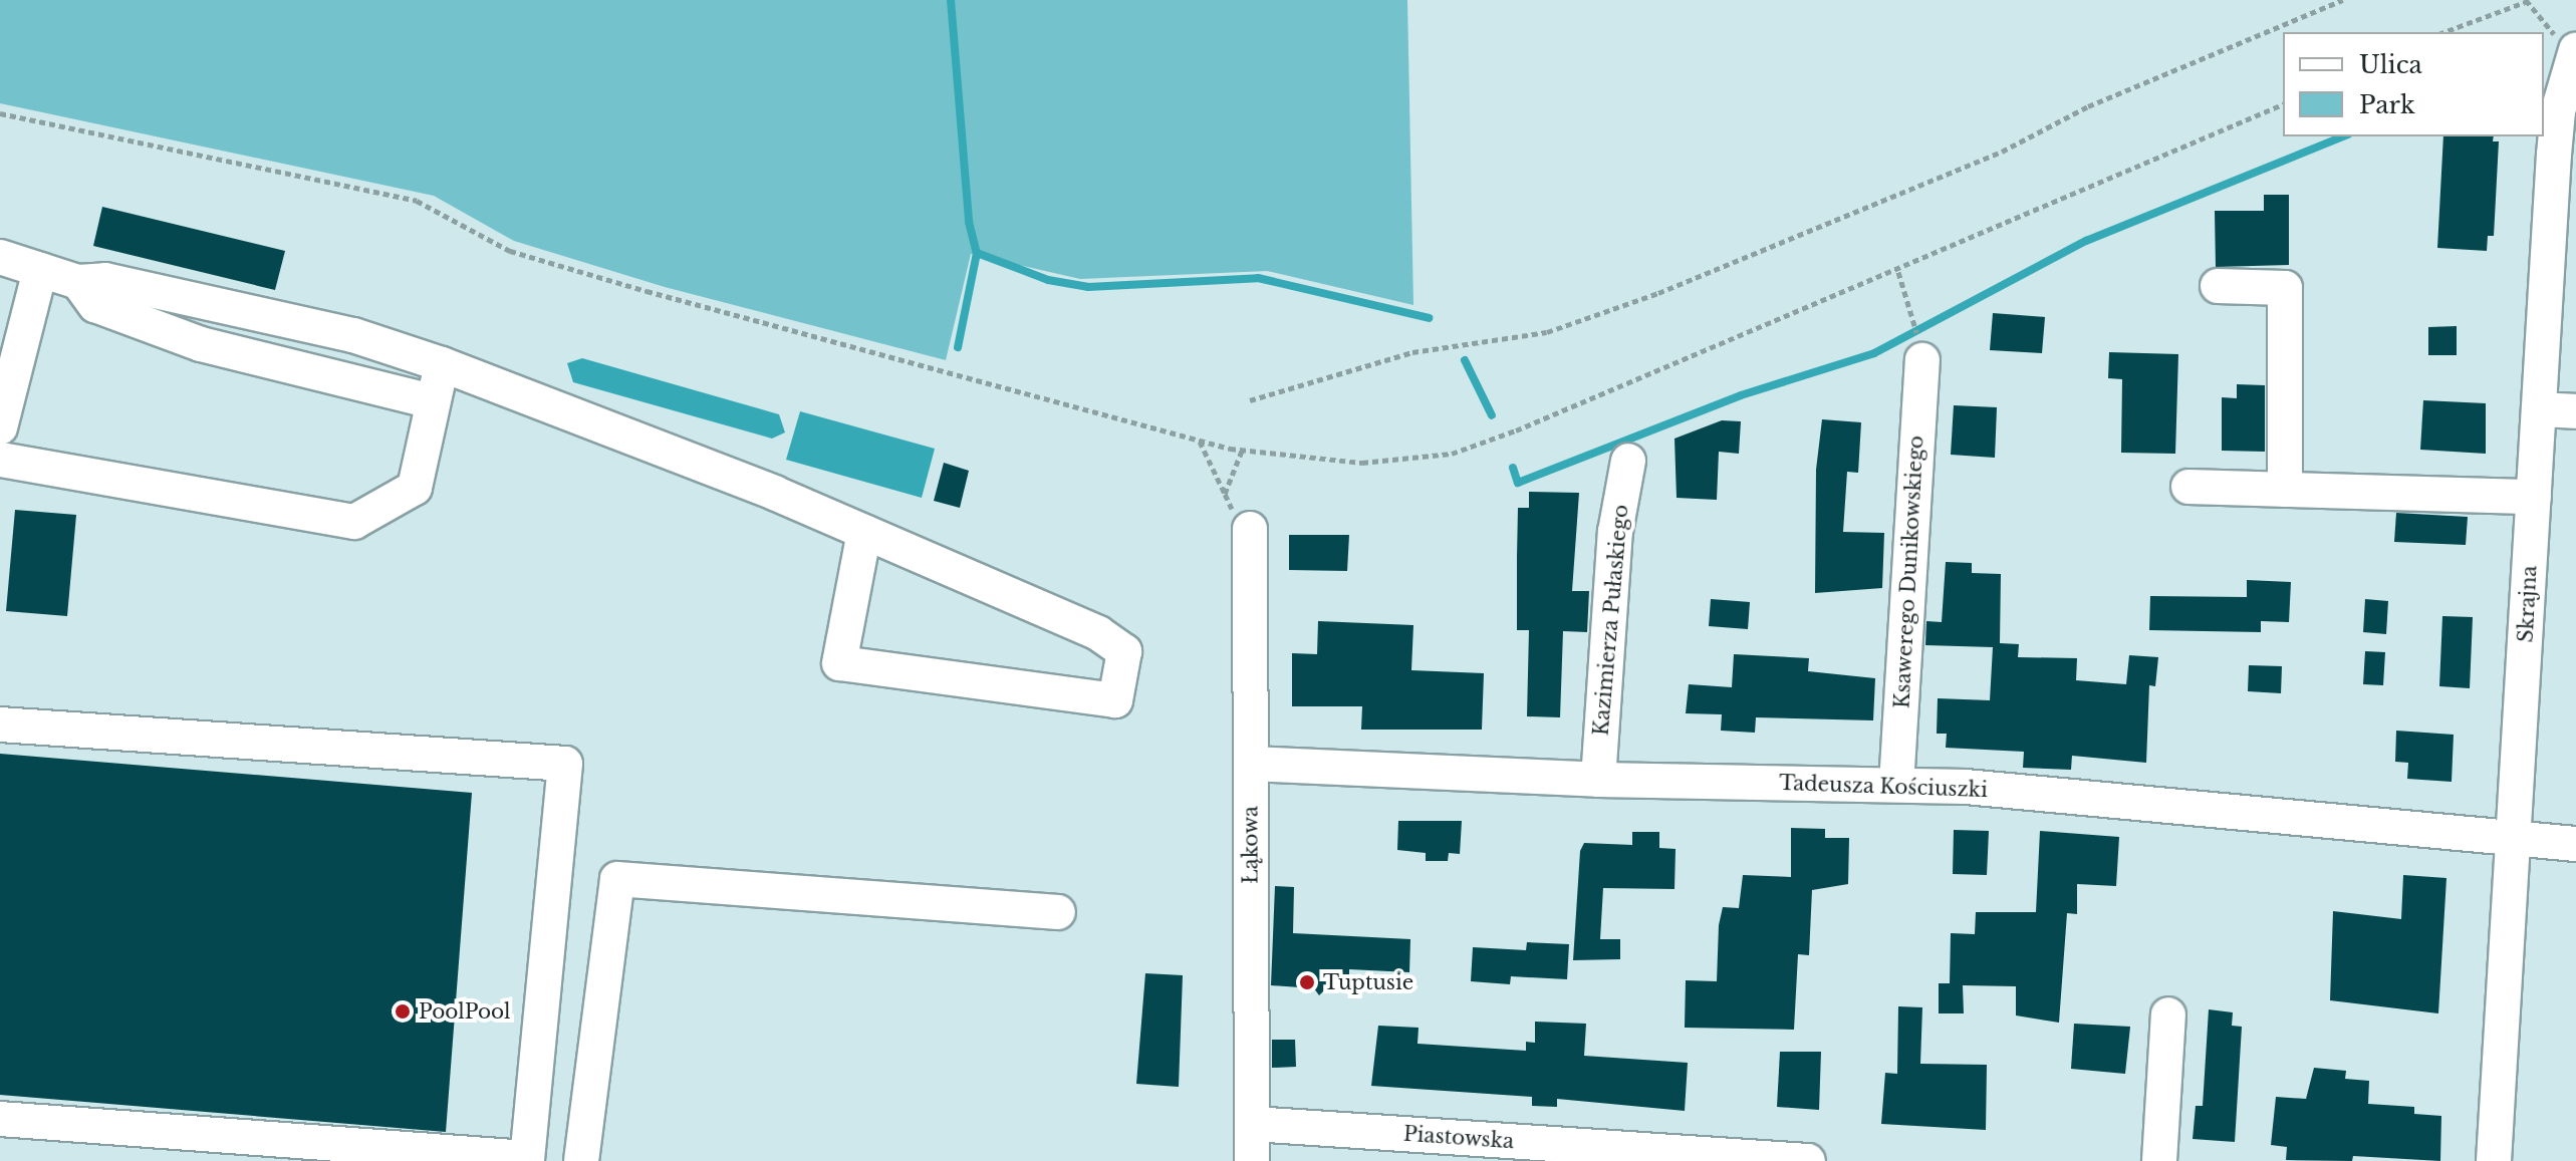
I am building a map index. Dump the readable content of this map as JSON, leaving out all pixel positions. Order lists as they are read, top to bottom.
{
  "streets": {
    "street": [
      "Ksawerego Dunikowskiego",
      "Skrajna",
      "Kazimierza Pułaskiego",
      "Tadeusza Kościuszki",
      "Łąkowa",
      "Piastowska"
    ]
  },
  "crossings": [
    ["Ksawerego Dunikowskiego", "Tadeusza Kościuszki"],
    ["Skrajna", "Tadeusza Kościuszki"],
    ["Kazimierza Pułaskiego", "Tadeusza Kościuszki"],
    ["Tadeusza Kościuszki", "Łąkowa"],
    ["Łąkowa", "Piastowska"]
  ],
  "places": ["Tuptusie", "PoolPool"],
  "legend": ["Ulica", "Park"]
}
